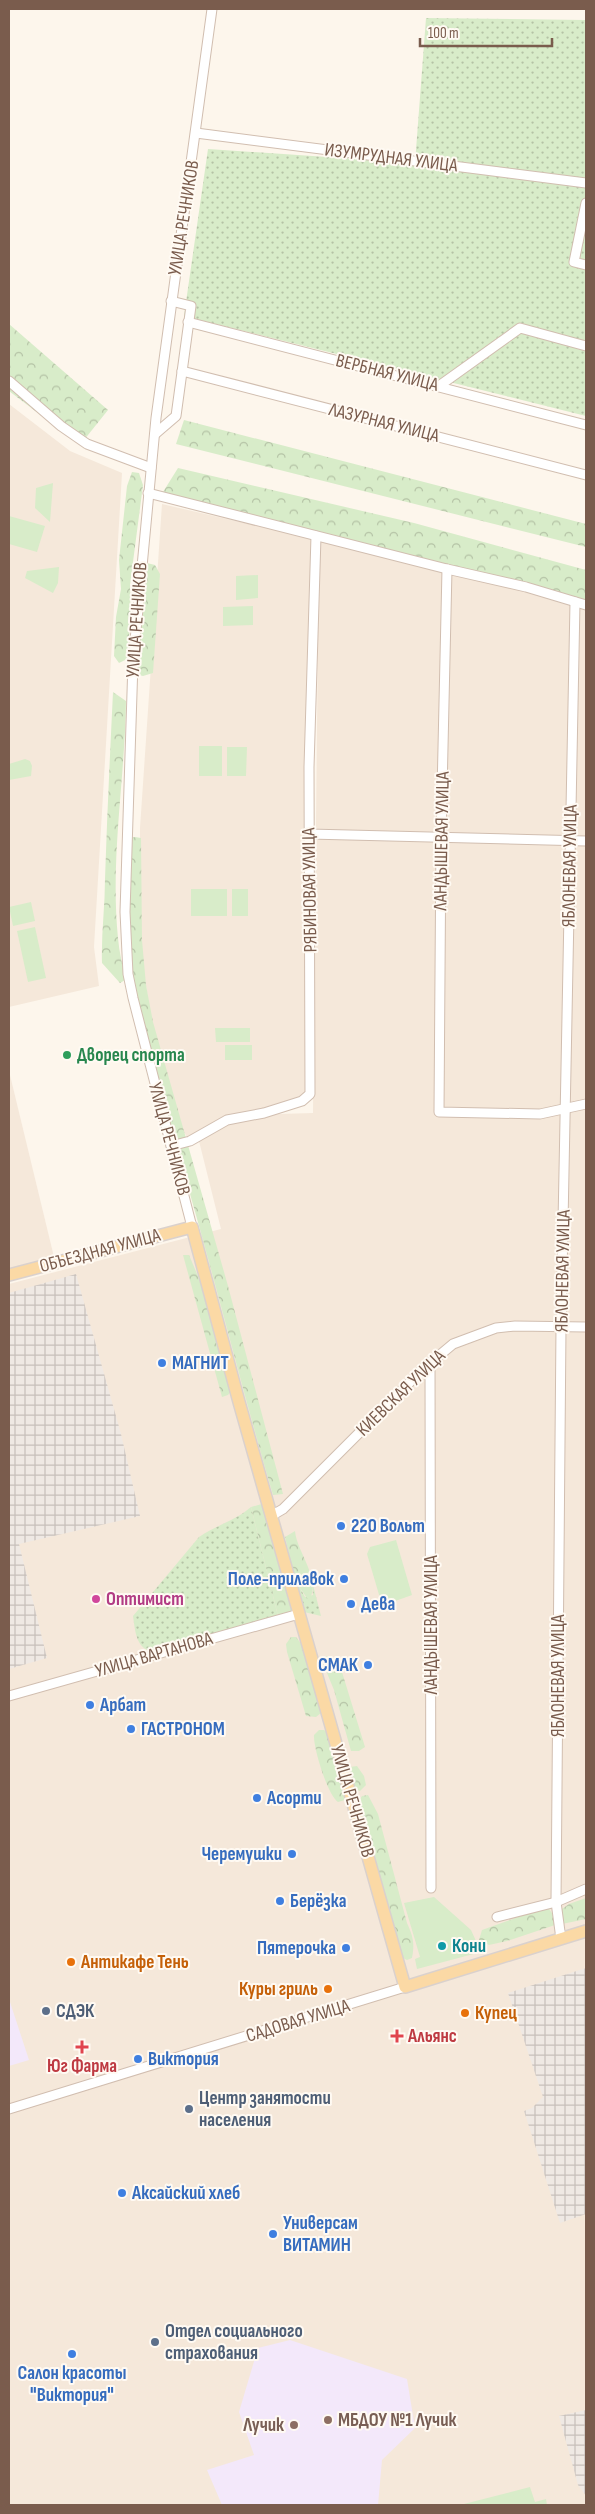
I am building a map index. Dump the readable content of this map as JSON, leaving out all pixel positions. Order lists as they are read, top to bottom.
{
  "streets": {
    "main road": ["УЛИЦА РЕЧНИКОВ", "ОБЪЕЗДНАЯ УЛИЦА", "САДОВАЯ УЛИЦА"],
    "street": [
      "ИЗУМРУДНАЯ УЛИЦА",
      "ВЕРБНАЯ УЛИЦА",
      "ЛАЗУРНАЯ УЛИЦА",
      "ЛАНДЫШЕВАЯ УЛИЦА",
      "ЯБЛОНЕВАЯ УЛИЦА",
      "РЯБИНОВАЯ УЛИЦА",
      "КИЕВСКАЯ УЛИЦА",
      "УЛИЦА ВАРТАНОВА"
    ]
  },
  "crossings": [
    ["ИЗУМРУДНАЯ УЛИЦА", "УЛИЦА РЕЧНИКОВ"],
    ["УЛИЦА РЕЧНИКОВ", "РЯБИНОВАЯ УЛИЦА"],
    ["УЛИЦА РЕЧНИКОВ", "ОБЪЕЗДНАЯ УЛИЦА"],
    ["УЛИЦА РЕЧНИКОВ", "КИЕВСКАЯ УЛИЦА"],
    ["УЛИЦА РЕЧНИКОВ", "УЛИЦА ВАРТАНОВА"],
    ["УЛИЦА РЕЧНИКОВ", "САДОВАЯ УЛИЦА"],
    ["ЛАНДЫШЕВАЯ УЛИЦА", "ЯБЛОНЕВАЯ УЛИЦА"],
    ["ЛАНДЫШЕВАЯ УЛИЦА", "КИЕВСКАЯ УЛИЦА"],
    ["ЯБЛОНЕВАЯ УЛИЦА", "КИЕВСКАЯ УЛИЦА"],
    ["ЯБЛОНЕВАЯ УЛИЦА", "САДОВАЯ УЛИЦА"]
  ],
  "places": {
    "other": [
      "Дворец спорта",
      "МАГНИТ",
      "220 Вольт",
      "Поле-прилавок",
      "Оптимист",
      "Дева",
      "СМАК",
      "Арбат",
      "ГАСТРОНОМ",
      "Асорти",
      "Черемушки",
      "Берёзка",
      "Кони",
      "Пятерочка",
      "Антикафе Тень",
      "Куры гриль",
      "СДЭК",
      "Купец",
      "Виктория",
      "Центр занятости населения",
      "Аксайский хлеб",
      "Универсам ВИТАМИН",
      "Отдел социального страхования",
      "Салон красоты \"Виктория\"",
      "МБДОУ №1 Лучик",
      "Лучик"
    ],
    "health": ["Альянс", "Юг Фарма"]
  },
  "scale_bar": "100 m"
}
